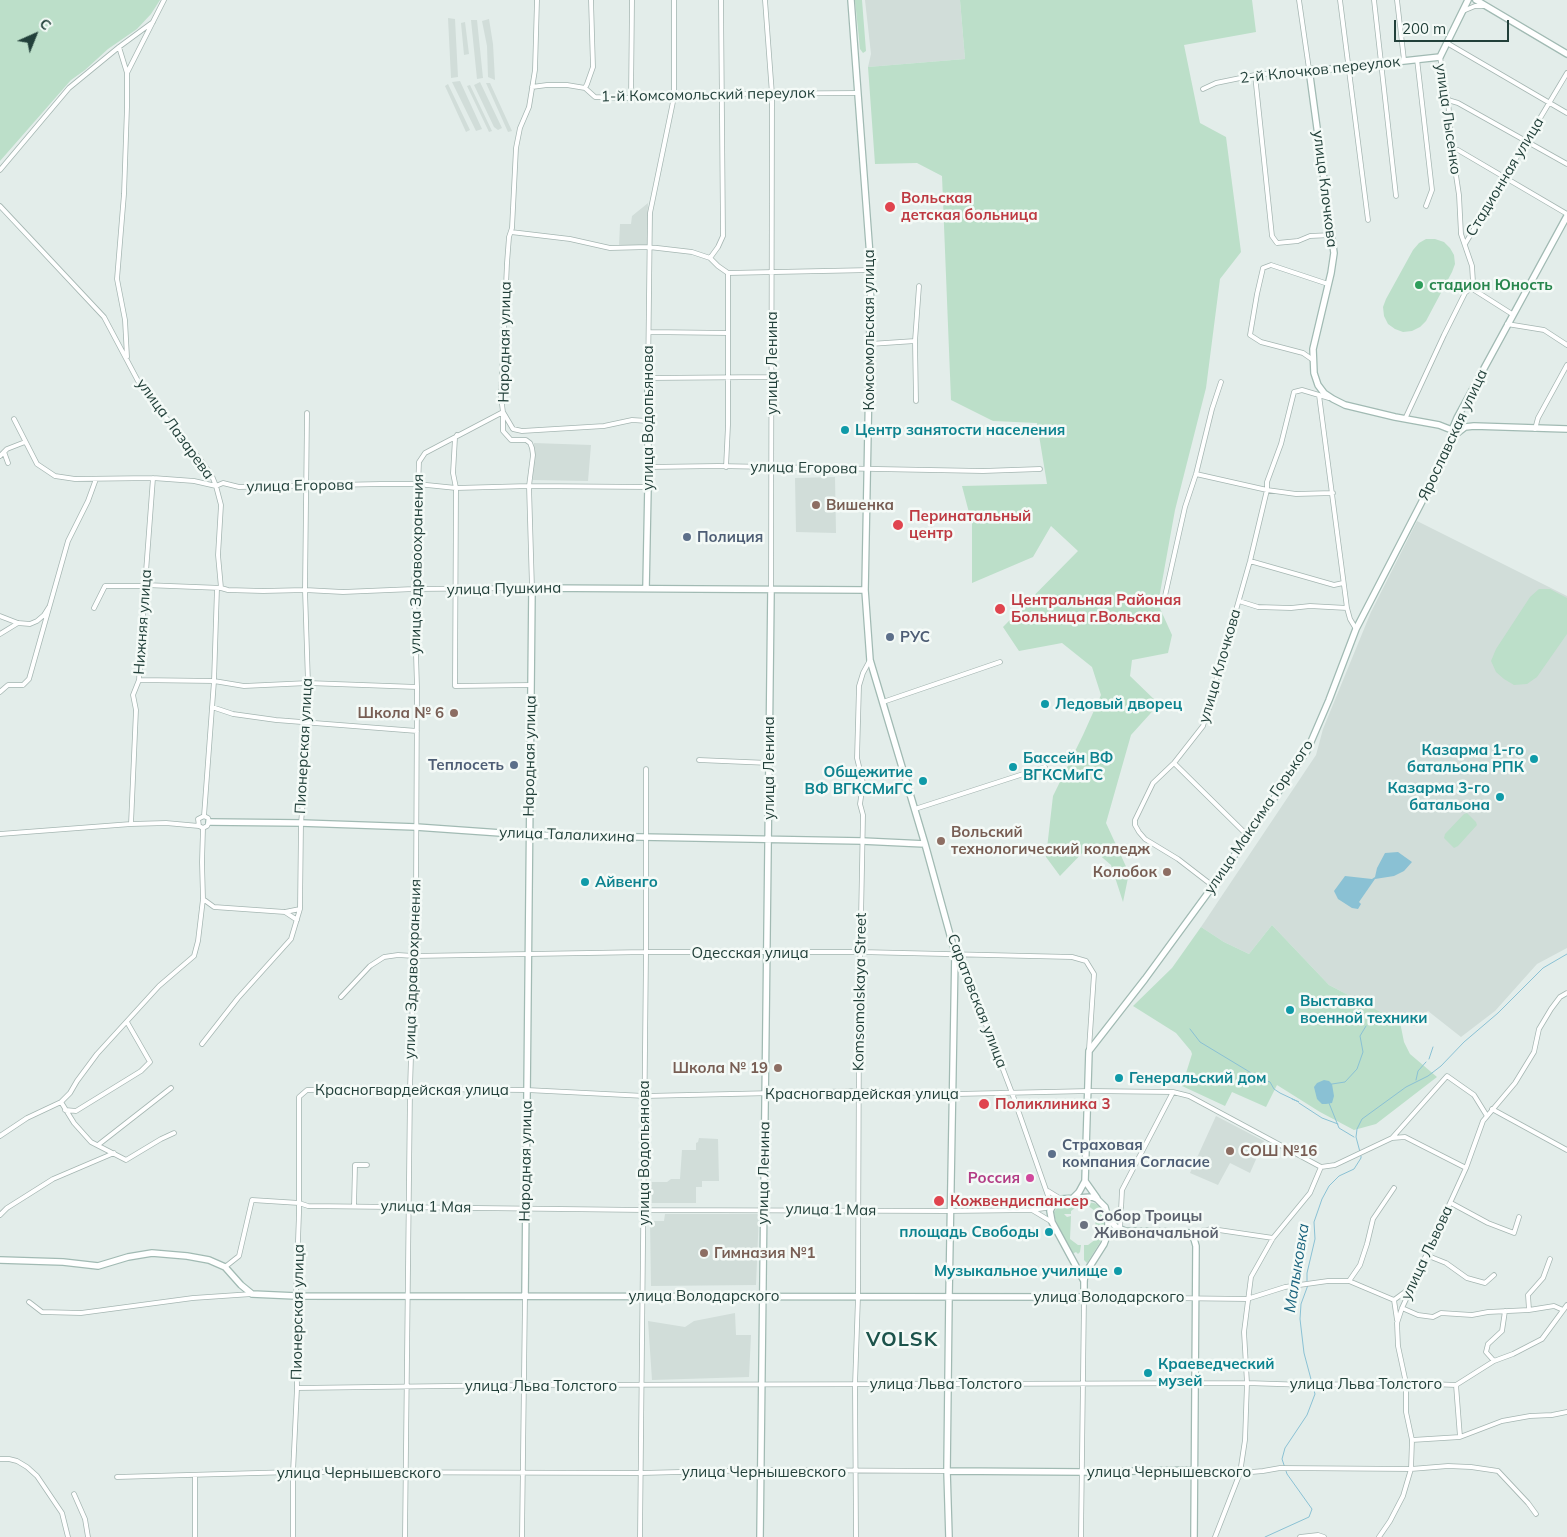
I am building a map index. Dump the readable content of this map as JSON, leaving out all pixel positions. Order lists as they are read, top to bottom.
{
  "streets": {
    "street": [
      "2-й Клочков переулок",
      "1-й Комсомольский переулок",
      "улица Лысенко",
      "Стадионная улица",
      "улица Клочкова",
      "Комсомольская улица",
      "Народная улица",
      "улица Ленина",
      "улица Водопьянова",
      "улица Лазарева",
      "Ярославская улица",
      "улица Егорова",
      "улица Здравоохранения",
      "улица Пушкина",
      "Нижняя улица",
      "Пионерская улица",
      "улица Максима Горького",
      "улица Талалихина",
      "Одесская улица",
      "Komsomolskaya Street",
      "Саратовская улица",
      "Красногвардейская улица",
      "улица 1 Мая",
      "улица Львова",
      "улица Володарского",
      "улица Льва Толстого",
      "улица Чернышевского"
    ]
  },
  "crossings": [
    ["2-й Клочков переулок", "улица Лысенко"],
    ["2-й Клочков переулок", "улица Клочкова"],
    ["1-й Комсомольский переулок", "Комсомольская улица"],
    ["1-й Комсомольский переулок", "Народная улица"],
    ["1-й Комсомольский переулок", "улица Ленина"],
    ["1-й Комсомольский переулок", "улица Водопьянова"],
    ["улица Лысенко", "Стадионная улица"],
    ["улица Клочкова", "улица Максима Горького"],
    ["Комсомольская улица", "улица Егорова"],
    ["Комсомольская улица", "улица Пушкина"],
    ["Комсомольская улица", "Komsomolskaya Street"],
    ["Комсомольская улица", "Саратовская улица"],
    ["Народная улица", "улица Егорова"],
    ["Народная улица", "улица Пушкина"],
    ["Народная улица", "улица Талалихина"],
    ["Народная улица", "Одесская улица"],
    ["Народная улица", "Красногвардейская улица"],
    ["Народная улица", "улица 1 Мая"],
    ["Народная улица", "улица Володарского"],
    ["Народная улица", "улица Льва Толстого"],
    ["Народная улица", "улица Чернышевского"],
    ["улица Ленина", "улица Егорова"],
    ["улица Ленина", "улица Пушкина"],
    ["улица Ленина", "улица Талалихина"],
    ["улица Ленина", "Одесская улица"],
    ["улица Ленина", "Красногвардейская улица"],
    ["улица Ленина", "улица 1 Мая"],
    ["улица Ленина", "улица Володарского"],
    ["улица Ленина", "улица Льва Толстого"],
    ["улица Ленина", "улица Чернышевского"],
    ["улица Водопьянова", "улица Егорова"],
    ["улица Водопьянова", "улица Пушкина"],
    ["улица Водопьянова", "улица Талалихина"],
    ["улица Водопьянова", "Одесская улица"],
    ["улица Водопьянова", "Красногвардейская улица"],
    ["улица Водопьянова", "улица 1 Мая"],
    ["улица Водопьянова", "улица Володарского"],
    ["улица Водопьянова", "улица Льва Толстого"],
    ["улица Водопьянова", "улица Чернышевского"],
    ["улица Лазарева", "улица Егорова"],
    ["улица Лазарева", "улица Пушкина"],
    ["улица Лазарева", "улица Талалихина"],
    ["Ярославская улица", "улица Максима Горького"],
    ["улица Егорова", "улица Здравоохранения"],
    ["улица Егорова", "Нижняя улица"],
    ["улица Егорова", "Пионерская улица"],
    ["улица Здравоохранения", "улица Пушкина"],
    ["улица Здравоохранения", "улица Талалихина"],
    ["улица Здравоохранения", "Одесская улица"],
    ["улица Здравоохранения", "Красногвардейская улица"],
    ["улица Здравоохранения", "улица 1 Мая"],
    ["улица Здравоохранения", "улица Володарского"],
    ["улица Здравоохранения", "улица Льва Толстого"],
    ["улица Здравоохранения", "улица Чернышевского"],
    ["улица Пушкина", "Нижняя улица"],
    ["улица Пушкина", "Пионерская улица"],
    ["Пионерская улица", "улица Талалихина"],
    ["Пионерская улица", "Красногвардейская улица"],
    ["Пионерская улица", "улица 1 Мая"],
    ["Пионерская улица", "улица Володарского"],
    ["Пионерская улица", "улица Льва Толстого"],
    ["Пионерская улица", "улица Чернышевского"],
    ["улица Максима Горького", "Одесская улица"],
    ["улица Талалихина", "Komsomolskaya Street"],
    ["улица Талалихина", "Саратовская улица"],
    ["Одесская улица", "Komsomolskaya Street"],
    ["Одесская улица", "Саратовская улица"],
    ["Komsomolskaya Street", "Саратовская улица"],
    ["Komsomolskaya Street", "Красногвардейская улица"],
    ["Komsomolskaya Street", "улица 1 Мая"],
    ["Komsomolskaya Street", "улица Володарского"],
    ["Komsomolskaya Street", "улица Льва Толстого"],
    ["Komsomolskaya Street", "улица Чернышевского"],
    ["Саратовская улица", "Красногвардейская улица"],
    ["Саратовская улица", "улица 1 Мая"],
    ["улица Львова", "улица Льва Толстого"],
    ["улица Львова", "улица Чернышевского"]
  ],
  "districts": ["VOLSK"],
  "water": ["Малыковка"],
  "places": [
    "Вольская детская больница",
    "стадион Юность",
    "Центр занятости населения",
    "Вишенка",
    "Перинатальный центр",
    "Полиция",
    "Центральная Районая Больница г.Вольска",
    "РУС",
    "Ледовый дворец",
    "Школа № 6",
    "Казарма 1-го батальона РПК",
    "Теплосеть",
    "Бассейн ВФ ВГКСМиГС",
    "Общежитие ВФ ВГКСМиГС",
    "Казарма 3-го батальона",
    "Вольский технологический колледж",
    "Колобок",
    "Айвенго",
    "Выставка военной техники",
    "Школа № 19",
    "Генеральский дом",
    "Поликлиника 3",
    "СОШ №16",
    "Страховая компания Согласие",
    "Россия",
    "Кожвендиспансер",
    "Собор Троицы Живоначальной",
    "площадь Свободы",
    "Гимназия №1",
    "Музыкальное училище",
    "Краеведческий музей"
  ],
  "scale_bar": "200 m",
  "north": "top right"
}
